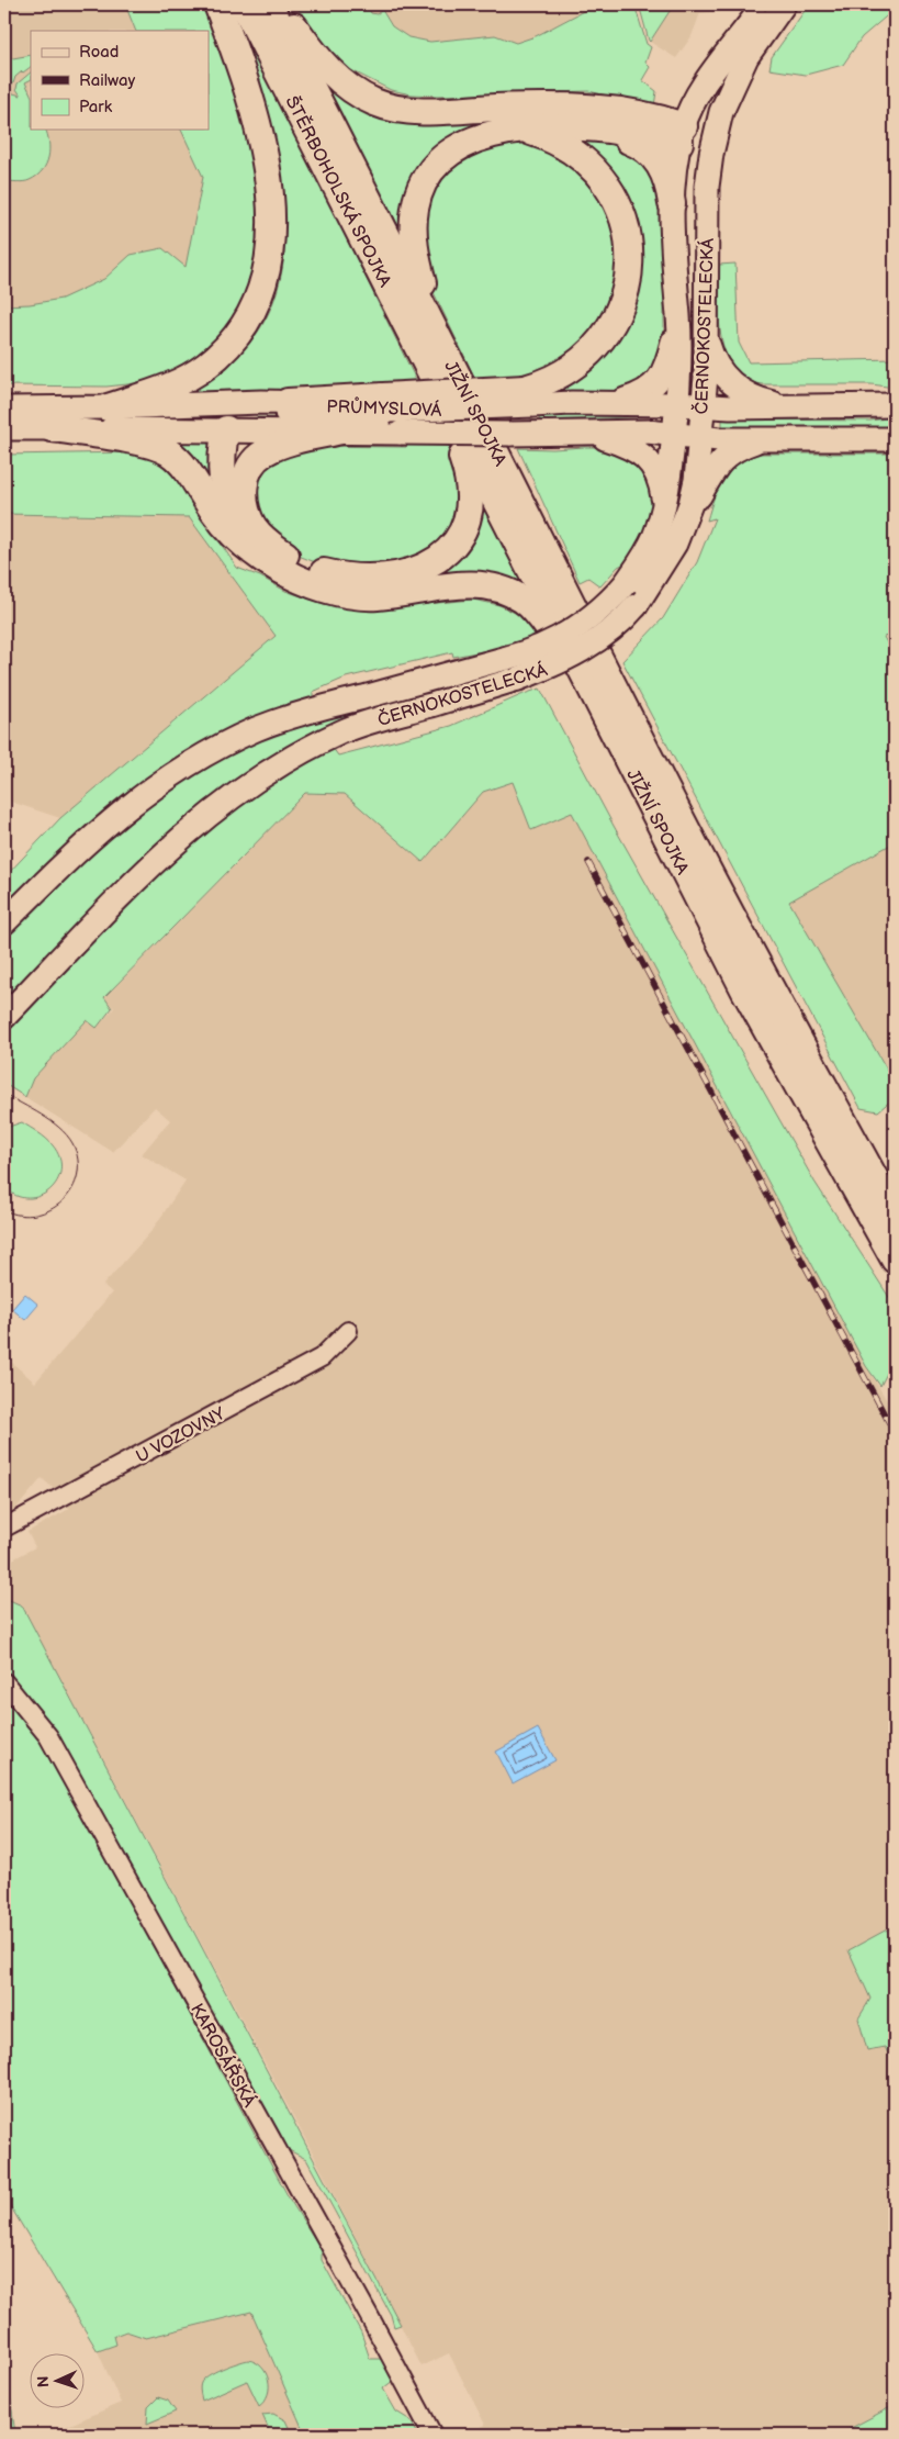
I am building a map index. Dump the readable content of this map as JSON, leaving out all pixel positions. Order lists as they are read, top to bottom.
{
  "streets": {
    "highway": ["ŠTĚRBOHOLSKÁ SPOJKA", "JIŽNÍ SPOJKA"],
    "main road": ["ČERNOKOSTELECKÁ", "PRŮMYSLOVÁ"],
    "street": ["U VOZOVNY", "KAROSÁŘSKÁ"]
  },
  "crossings": [
    ["ŠTĚRBOHOLSKÁ SPOJKA", "JIŽNÍ SPOJKA"],
    ["ČERNOKOSTELECKÁ", "PRŮMYSLOVÁ"]
  ],
  "legend": ["Road", "Railway", "Park"],
  "north": "left"
}
